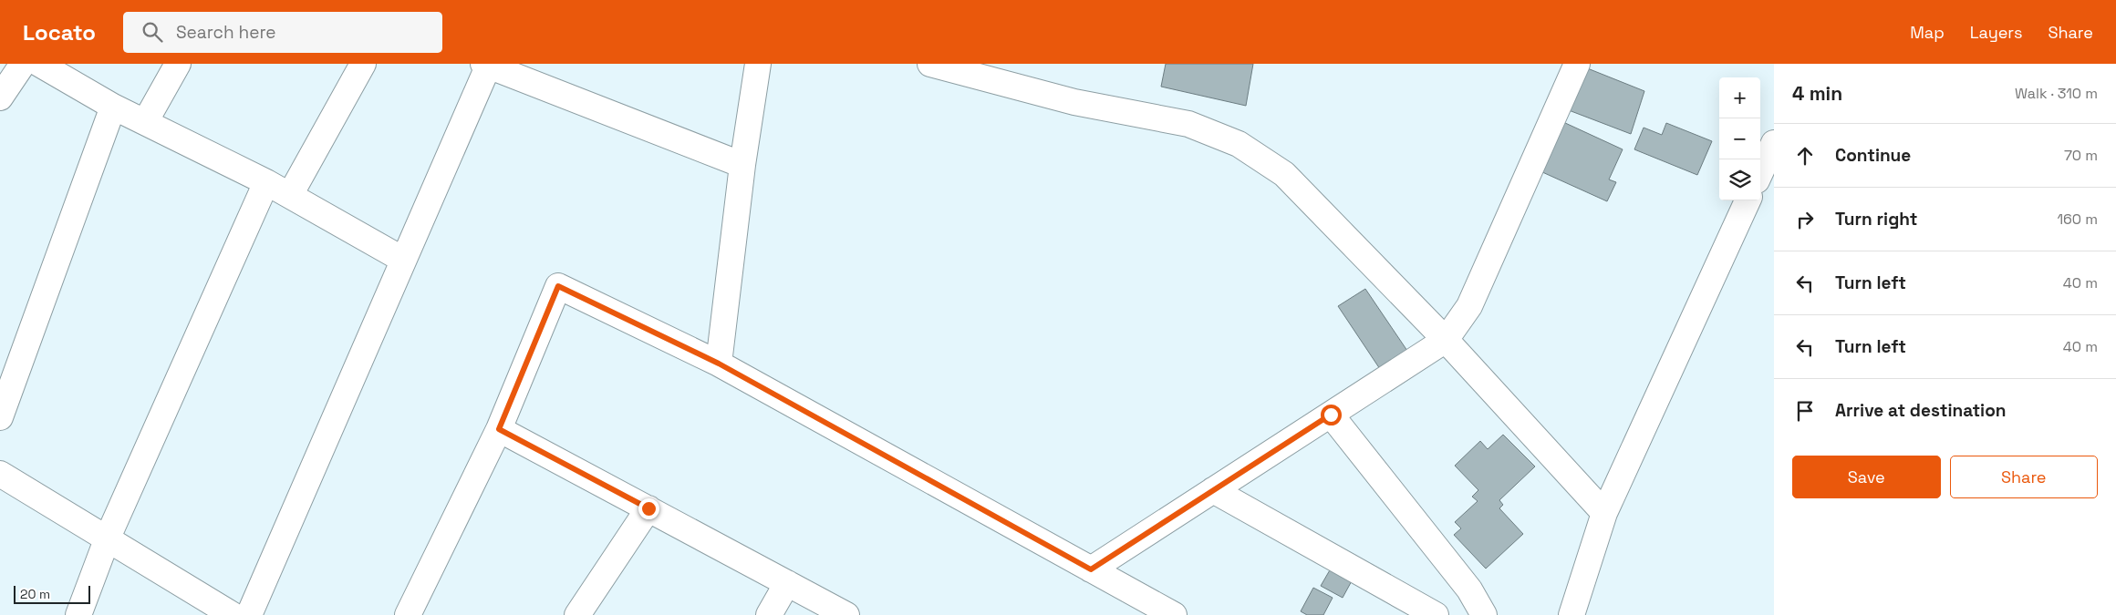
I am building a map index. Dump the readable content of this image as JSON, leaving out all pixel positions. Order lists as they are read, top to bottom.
{
  "scale_bar": "20 m",
  "page": {
    "header": "Locato",
    "search": "Search here",
    "nav": ["Map", "Layers", "Share"],
    "heading": ["4 min", "Walk · 310 m"],
    "map_buttons": ["+", "−"],
    "list": [
      ["Continue", "70 m"],
      ["Turn right", "160 m"],
      ["Turn left", "40 m"],
      ["Turn left", "40 m"],
      "Arrive at destination"
    ],
    "buttons": ["Save", "Share"],
    "scale": "20 m"
  }
}
